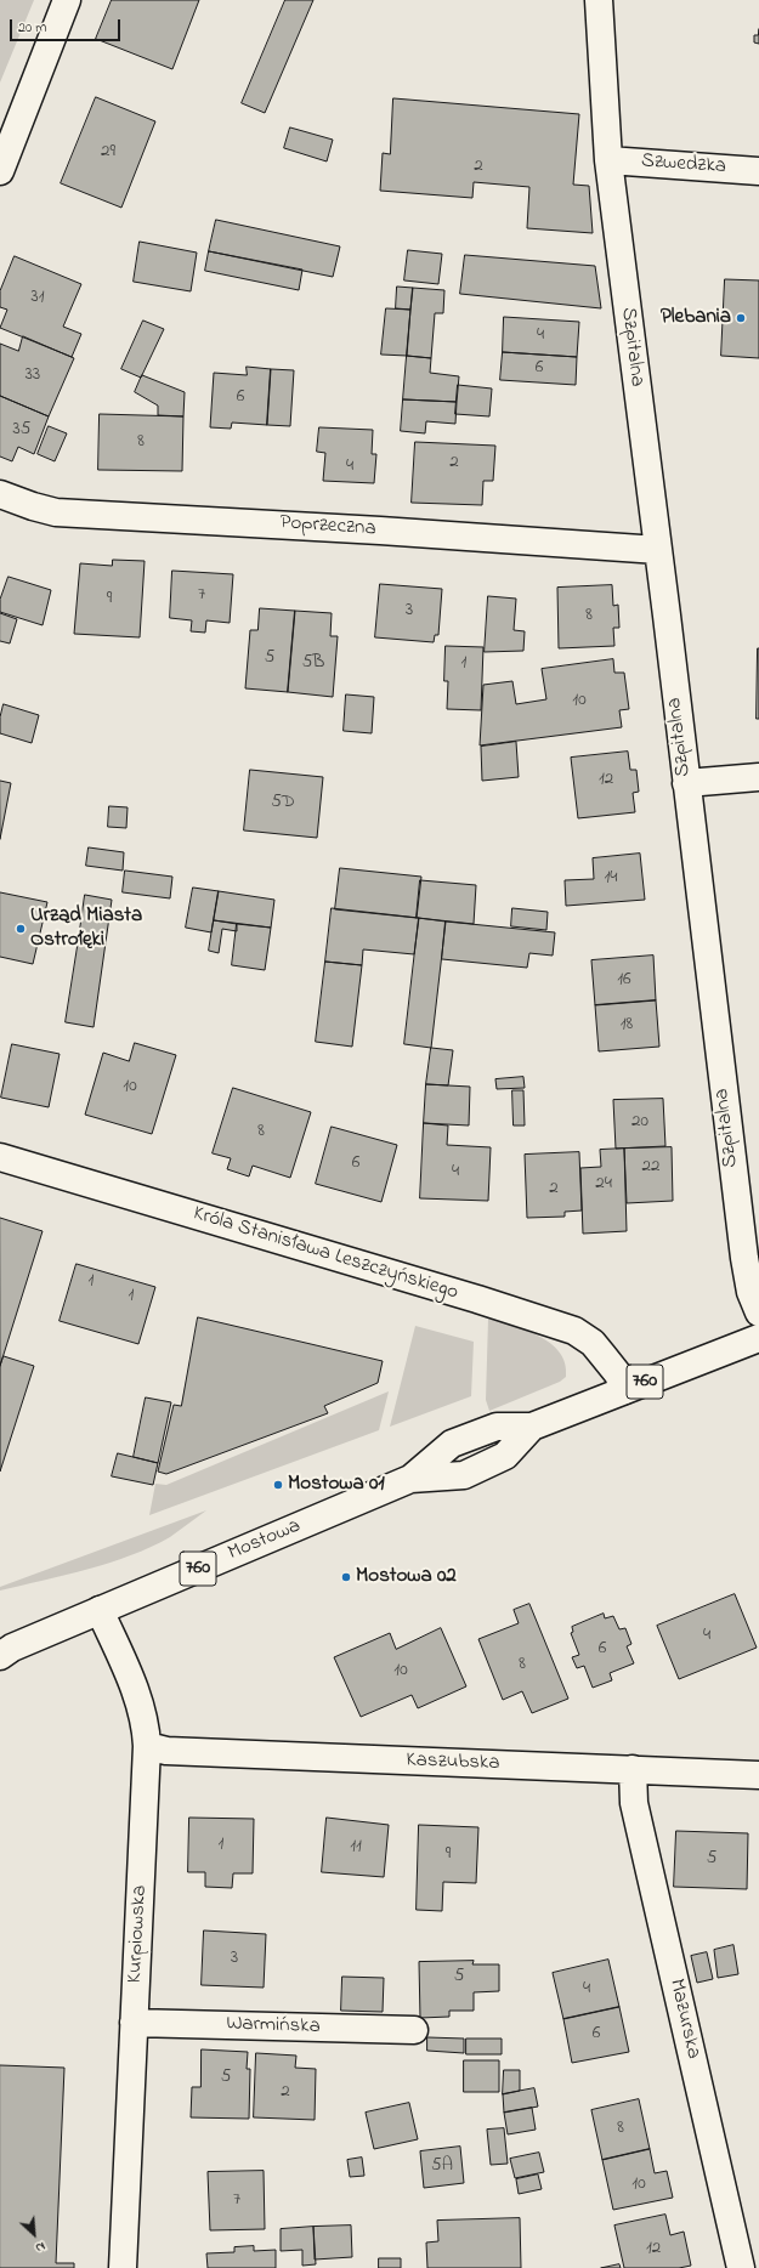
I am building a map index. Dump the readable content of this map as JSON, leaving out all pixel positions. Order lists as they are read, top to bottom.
{
  "streets": {
    "street": [
      "Szwedzka",
      "Szpitalna",
      "Poprzeczna",
      "Króla Stanisława Leszczyńskiego",
      "760",
      "Mostowa",
      "Kaszubska",
      "Kurpiowska",
      "Mazurska",
      "Warmińska"
    ]
  },
  "crossings": [
    ["Szwedzka", "Szpitalna"],
    ["Szpitalna", "Poprzeczna"],
    ["Króla Stanisława Leszczyńskiego", "Mostowa"],
    ["Mostowa", "Kurpiowska"],
    ["Kaszubska", "Kurpiowska"],
    ["Kaszubska", "Mazurska"],
    ["Kurpiowska", "Warmińska"]
  ],
  "places": [
    "Plebania",
    "Urząd Miasta Ostrołęki",
    "Mostowa 01",
    "Mostowa 02"
  ],
  "house_numbers": [
    "29",
    "2",
    "31",
    "4",
    "6",
    "33",
    "6",
    "35",
    "8",
    "2",
    "4",
    "7",
    "9",
    "3",
    "8",
    "5",
    "5B",
    "1",
    "10",
    "12",
    "5D",
    "14",
    "16",
    "18",
    "10",
    "20",
    "8",
    "6",
    "22",
    "4",
    "24",
    "2",
    "1",
    "1",
    "4",
    "6",
    "8",
    "10",
    "1",
    "11",
    "9",
    "5",
    "3",
    "5",
    "4",
    "6",
    "5",
    "2",
    "8",
    "5A",
    "10",
    "7",
    "12"
  ],
  "scale_bar": "20 m",
  "north": "bottom right"
}
